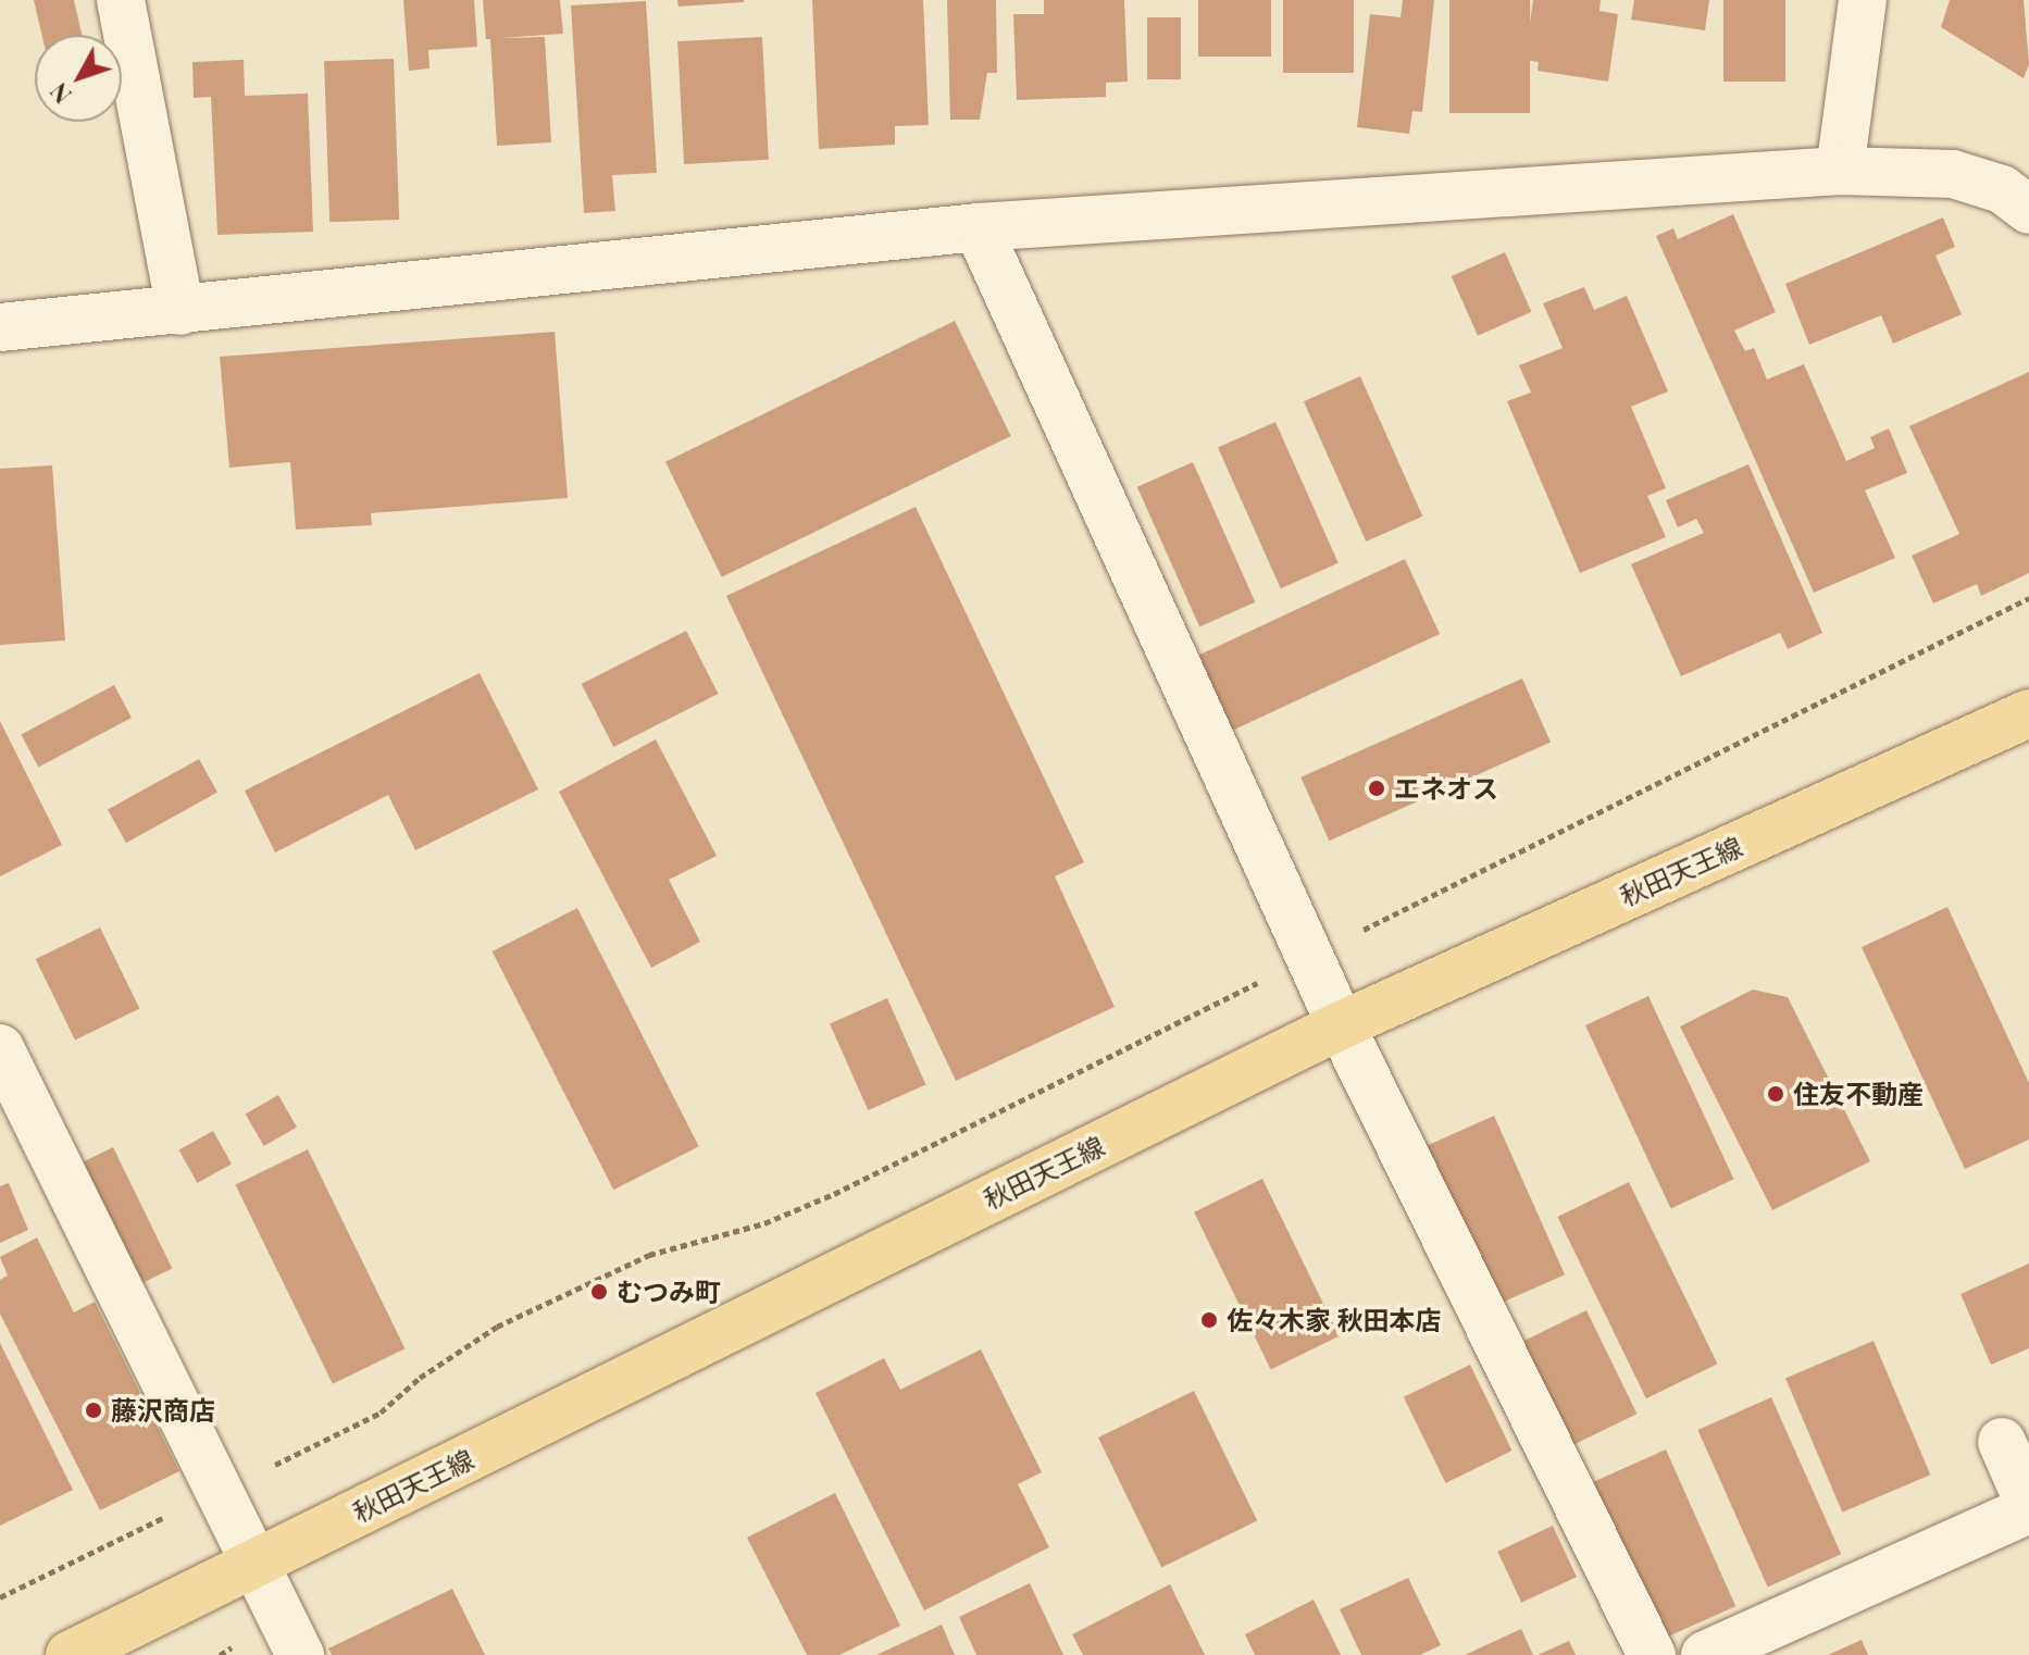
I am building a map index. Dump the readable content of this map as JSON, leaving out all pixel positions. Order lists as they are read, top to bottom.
{
  "streets": {
    "main road": ["秋田天王線"]
  },
  "places": [
    "エネオス",
    "住友不動産",
    "むつみ町",
    "佐々木家 秋田本店",
    "藤沢商店"
  ],
  "north": "bottom left"
}
